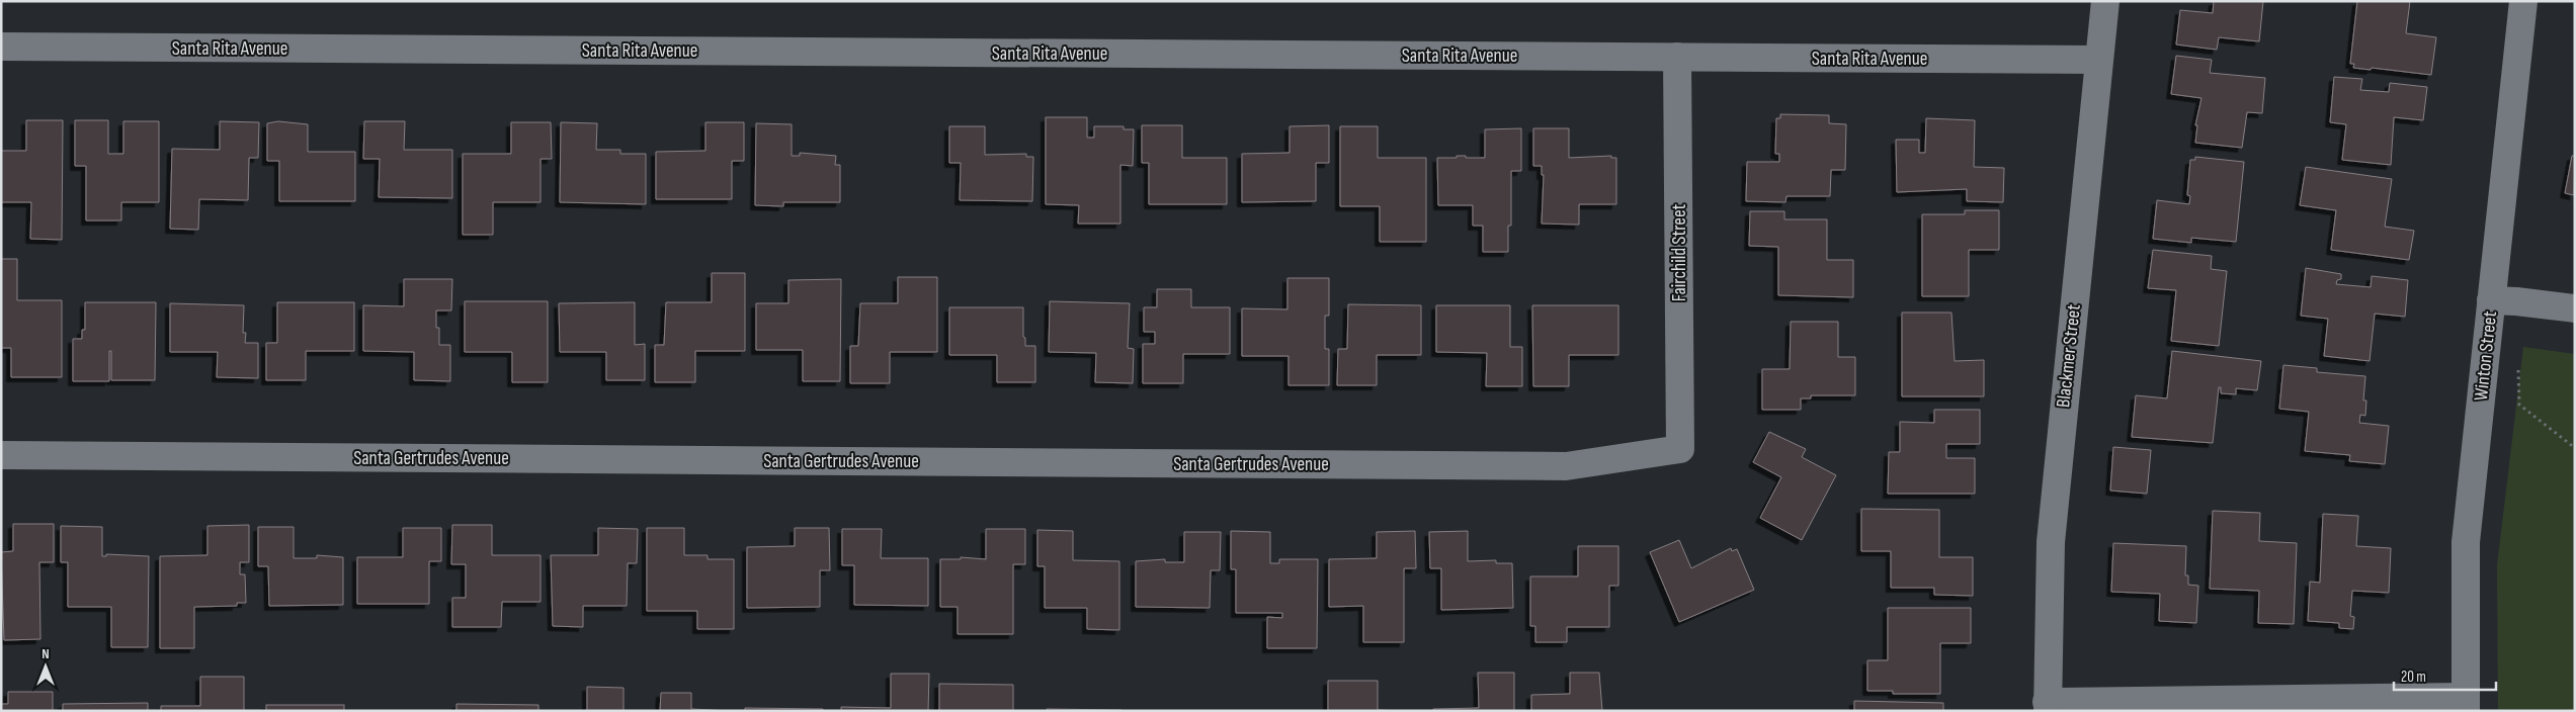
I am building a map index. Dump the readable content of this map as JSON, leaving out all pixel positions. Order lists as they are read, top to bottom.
{
  "streets": {
    "street": [
      "Santa Rita Avenue",
      "Fairchild Street",
      "Blackmer Street",
      "Winton Street",
      "Santa Gertrudes Avenue"
    ]
  },
  "crossings": [
    ["Santa Rita Avenue", "Fairchild Street"],
    ["Santa Rita Avenue", "Blackmer Street"],
    ["Fairchild Street", "Santa Gertrudes Avenue"]
  ],
  "scale_bar": "20 m",
  "north": "top"
}
